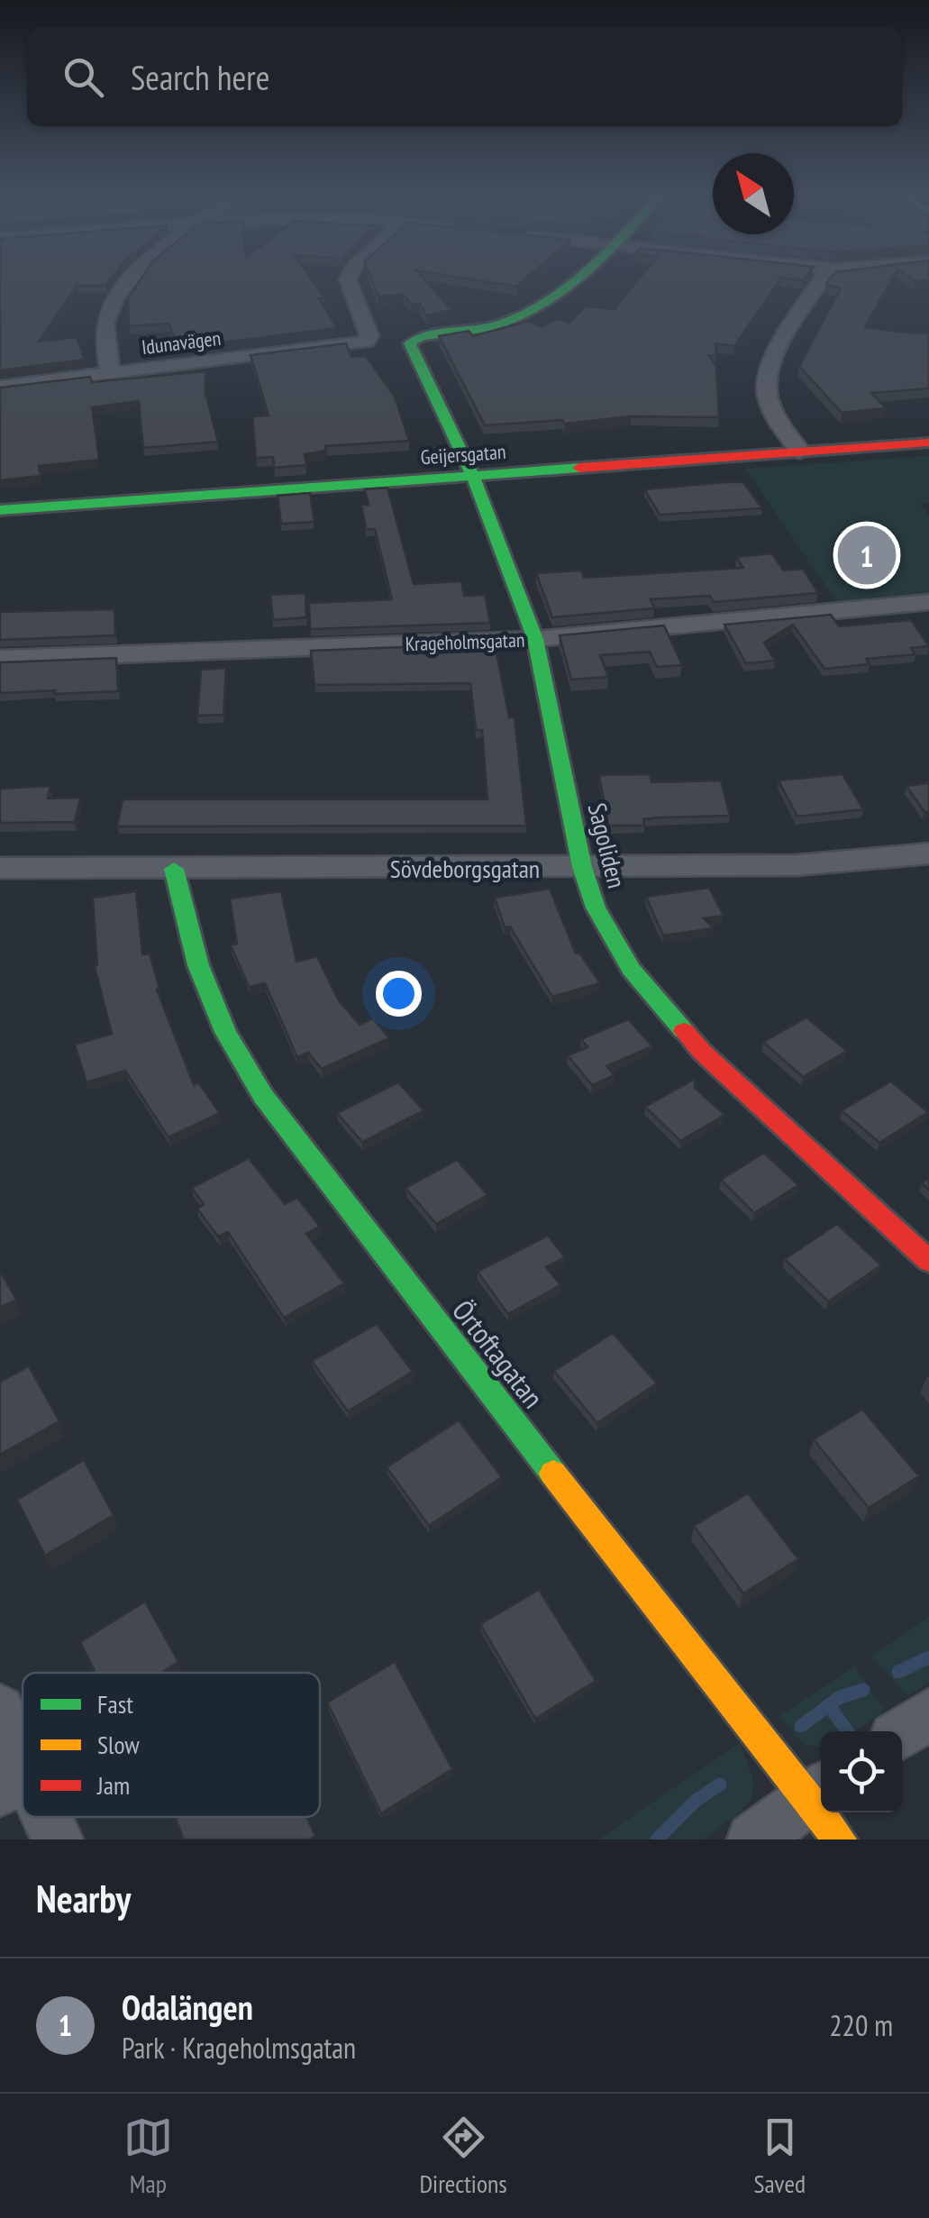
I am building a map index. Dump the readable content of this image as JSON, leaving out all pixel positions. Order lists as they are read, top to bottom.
{
  "streets": {
    "street": [
      "Idunavägen",
      "Geijersgatan",
      "Krageholmsgatan",
      "Sagoliden",
      "Sövdeborgsgatan",
      "Örtoftagatan"
    ]
  },
  "crossings": [
    ["Geijersgatan", "Sagoliden"],
    ["Krageholmsgatan", "Sagoliden"],
    ["Sagoliden", "Sövdeborgsgatan"],
    ["Sövdeborgsgatan", "Örtoftagatan"]
  ],
  "legend": ["Fast", "Slow", "Jam"],
  "north": "top left",
  "page": {
    "search": "Search here",
    "pins": "1",
    "heading": "Nearby",
    "list": [
      {
        "mark": "1",
        "name": "Odalängen",
        "note": "Park · Krageholmsgatan",
        "value": "220 m"
      }
    ],
    "nav": ["Map", "Directions", "Saved"]
  }
}
